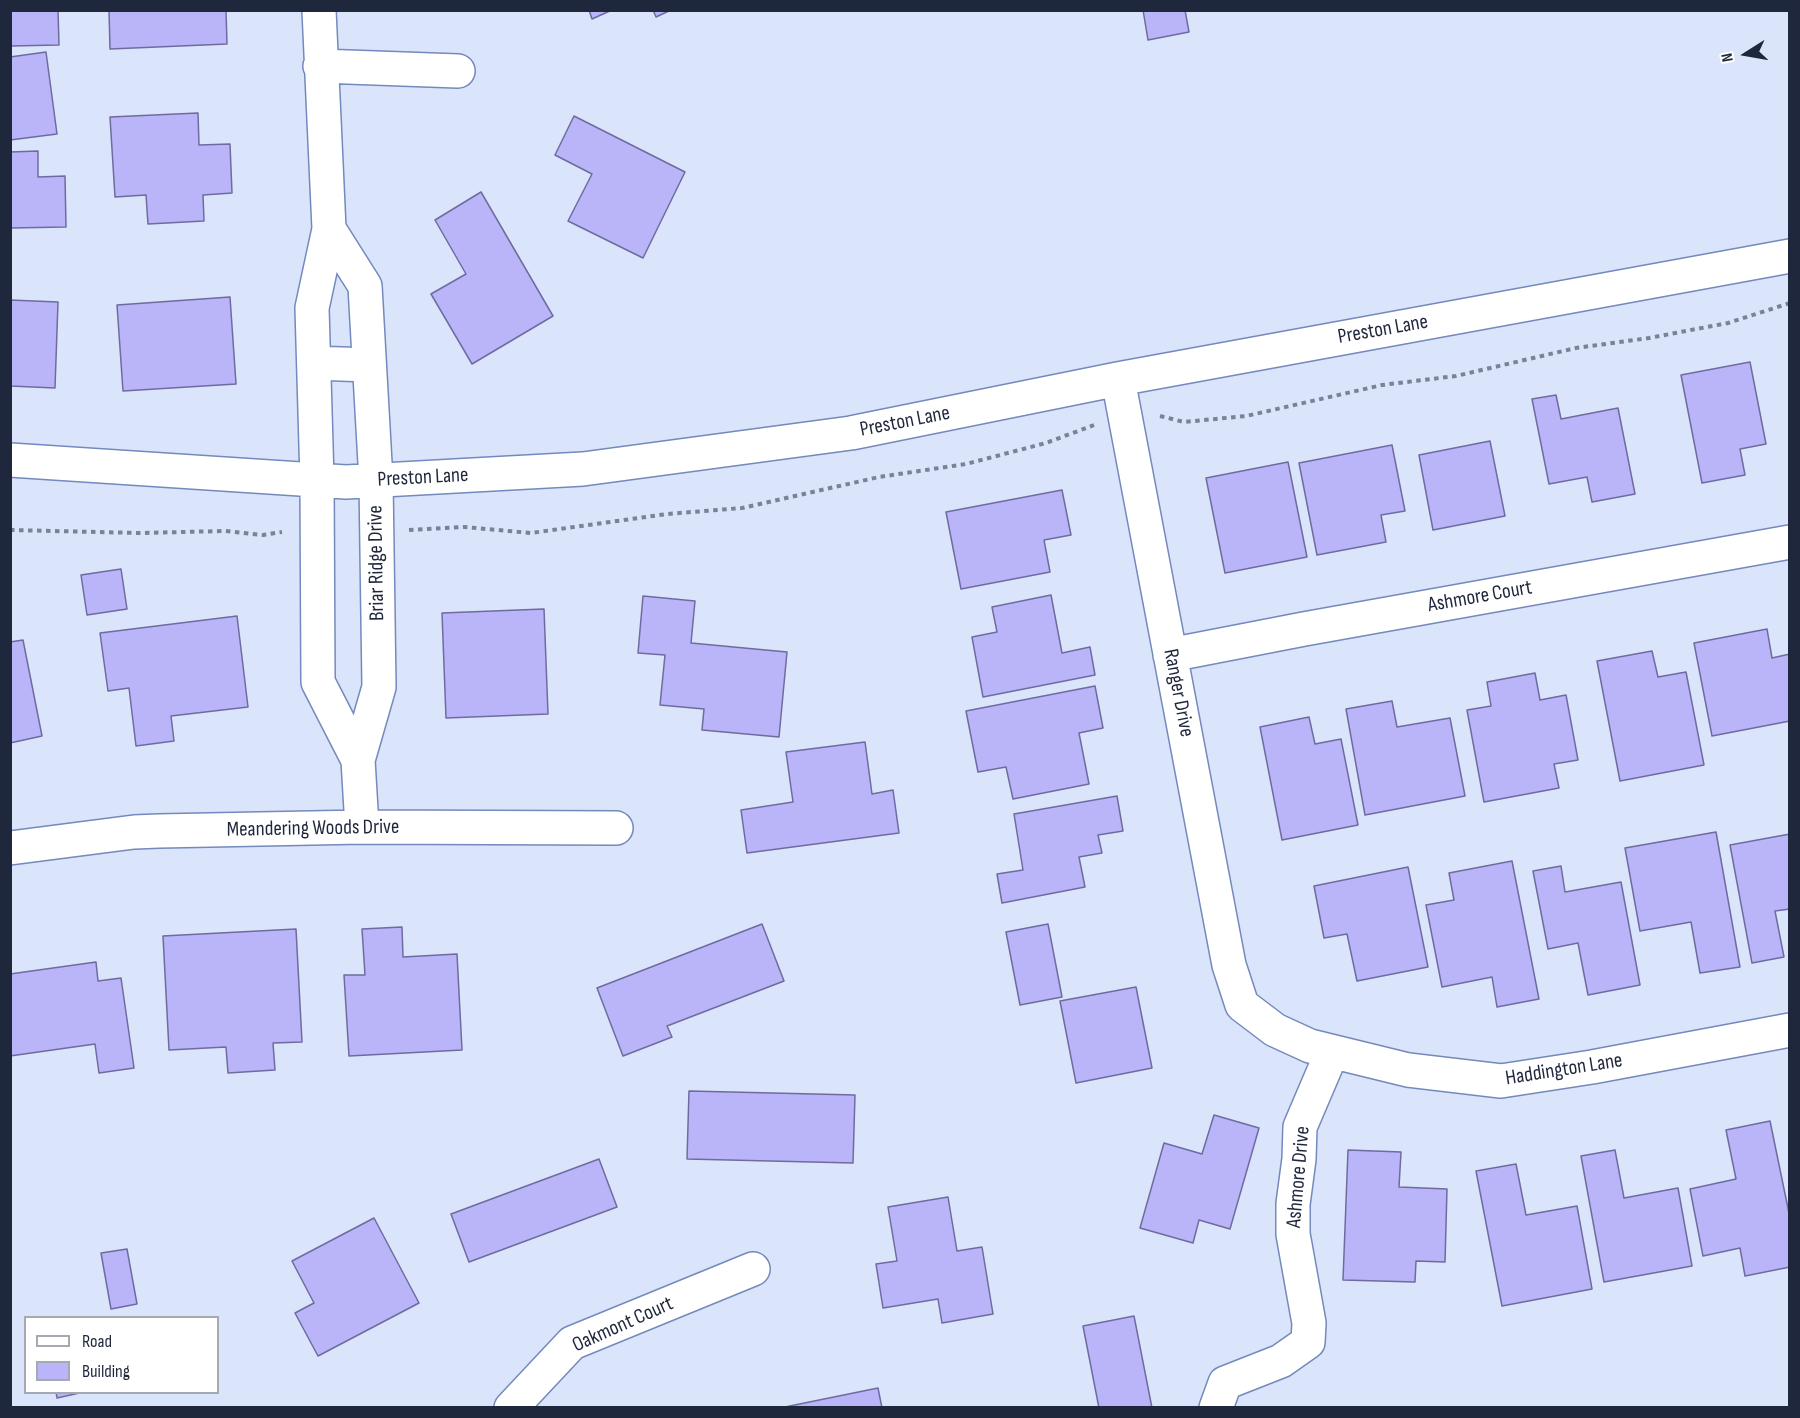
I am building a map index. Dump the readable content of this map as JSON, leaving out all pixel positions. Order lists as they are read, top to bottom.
{
  "streets": {
    "street": [
      "Preston Lane",
      "Briar Ridge Drive",
      "Ashmore Court",
      "Ranger Drive",
      "Meandering Woods Drive",
      "Haddington Lane",
      "Ashmore Drive",
      "Oakmont Court"
    ]
  },
  "crossings": [
    ["Preston Lane", "Briar Ridge Drive"],
    ["Preston Lane", "Ranger Drive"],
    ["Briar Ridge Drive", "Meandering Woods Drive"],
    ["Ashmore Court", "Ranger Drive"],
    ["Ranger Drive", "Haddington Lane"],
    ["Haddington Lane", "Ashmore Drive"]
  ],
  "legend": ["Road", "Building"],
  "north": "left"
}
